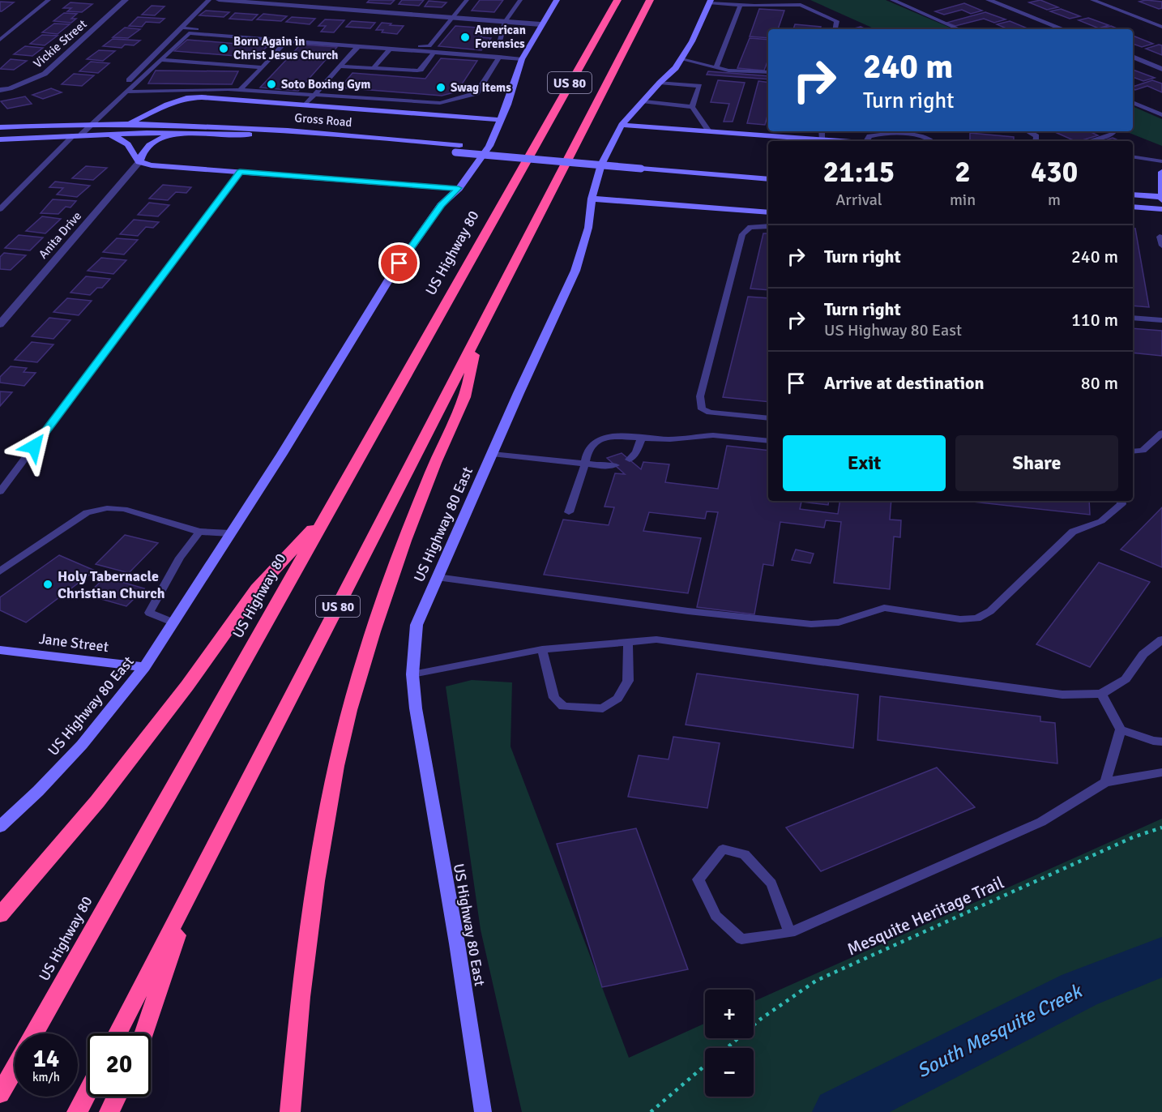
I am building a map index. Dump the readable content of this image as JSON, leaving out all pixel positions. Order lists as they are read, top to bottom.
{
  "streets": {
    "highway": ["US 80", "US Highway 80"],
    "main road": ["Gross Road", "US Highway 80 East", "Jane Street"],
    "street": ["Vickie Street", "Anita Drive"],
    "path": ["Mesquite Heritage Trail"]
  },
  "crossings": [
    ["US Highway 80 East", "Jane Street"]
  ],
  "water": ["South Mesquite Creek"],
  "places": [
    "American Forensics",
    "Born Again in Christ Jesus Church",
    "Soto Boxing Gym",
    "Swag Items",
    "Holy Tabernacle Christian Church"
  ],
  "page": {
    "turn": ["240 m", "Turn right"],
    "eta": [
      "21:15",
      "Arrival",
      "2",
      "min",
      "430",
      "m"
    ],
    "list": [
      {
        "name": "Turn right",
        "value": "240 m"
      },
      {
        "name": "Turn right",
        "note": "US Highway 80 East",
        "value": "110 m"
      },
      {
        "name": "Arrive at destination",
        "value": "80 m"
      }
    ],
    "buttons": ["Exit", "Share"],
    "map_buttons": ["+", "−"],
    "speed": "14 km/h",
    "limit": "20"
  }
}
